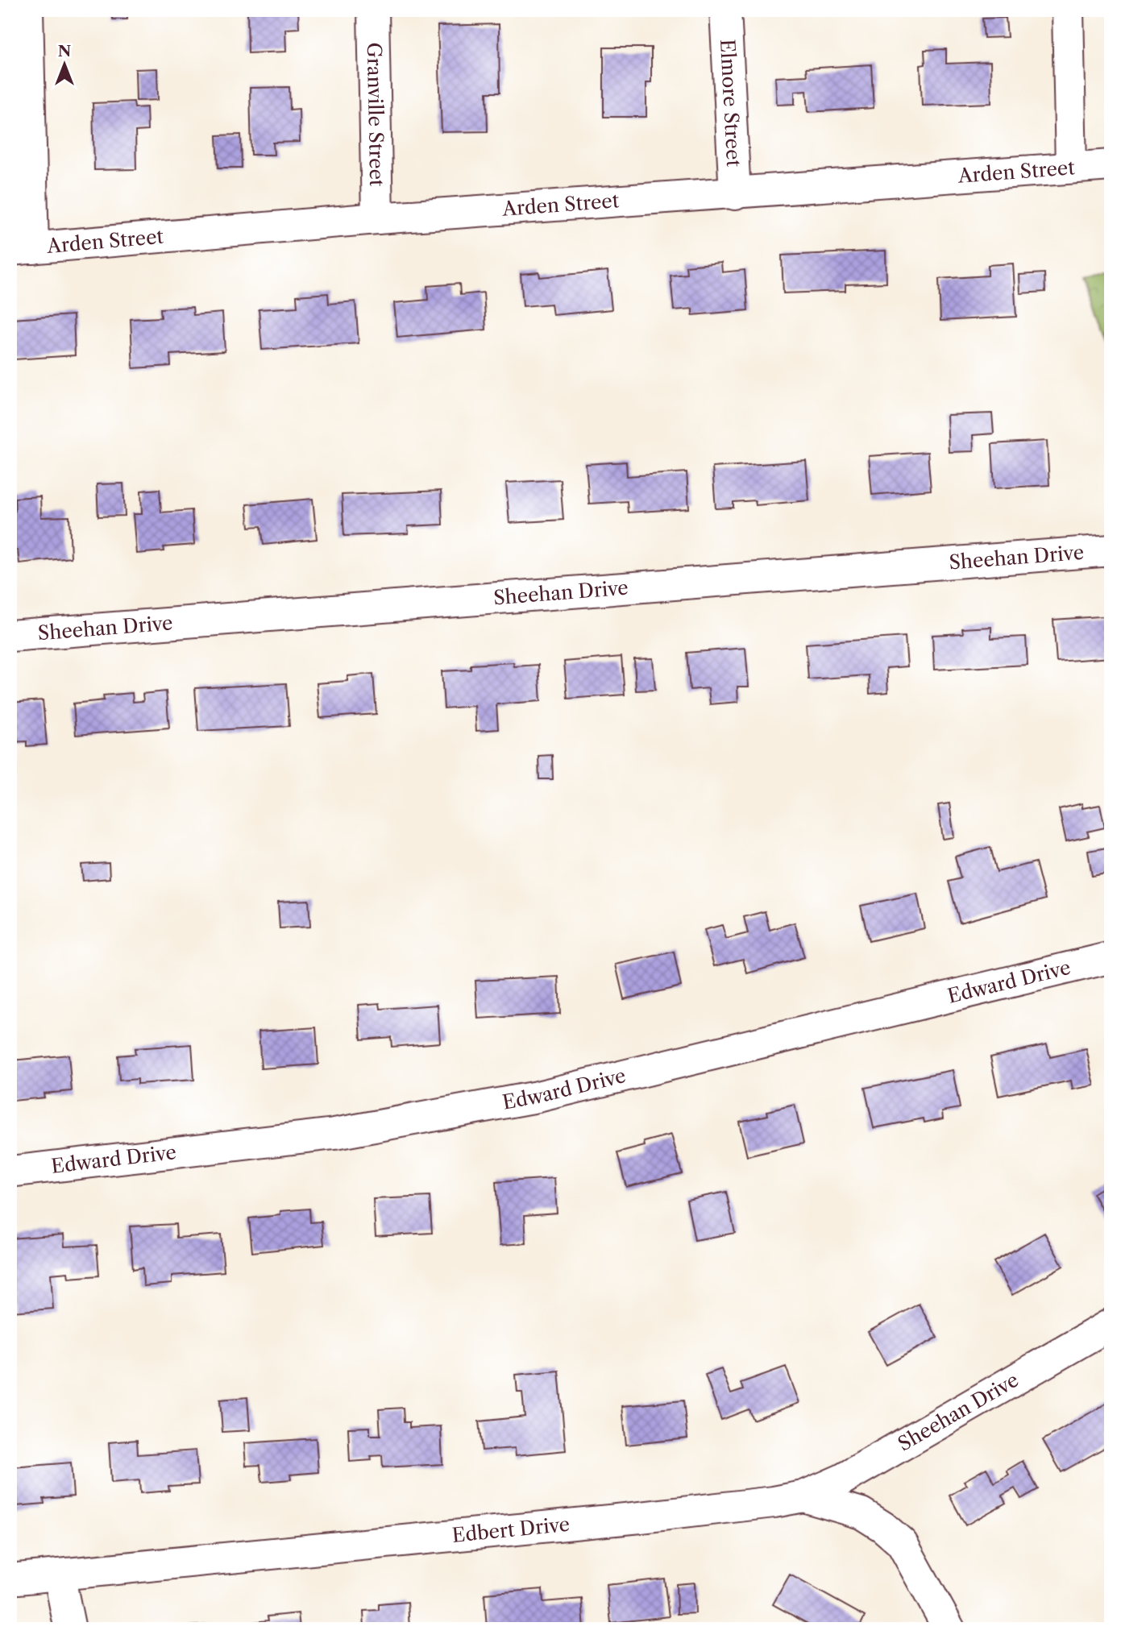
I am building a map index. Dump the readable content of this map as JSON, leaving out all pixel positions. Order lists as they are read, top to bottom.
{
  "streets": {
    "street": [
      "Elmore Street",
      "Granville Street",
      "Arden Street",
      "Sheehan Drive",
      "Edward Drive",
      "Edbert Drive"
    ]
  },
  "crossings": [
    ["Elmore Street", "Arden Street"],
    ["Granville Street", "Arden Street"],
    ["Sheehan Drive", "Edbert Drive"]
  ],
  "north": "top"
}
